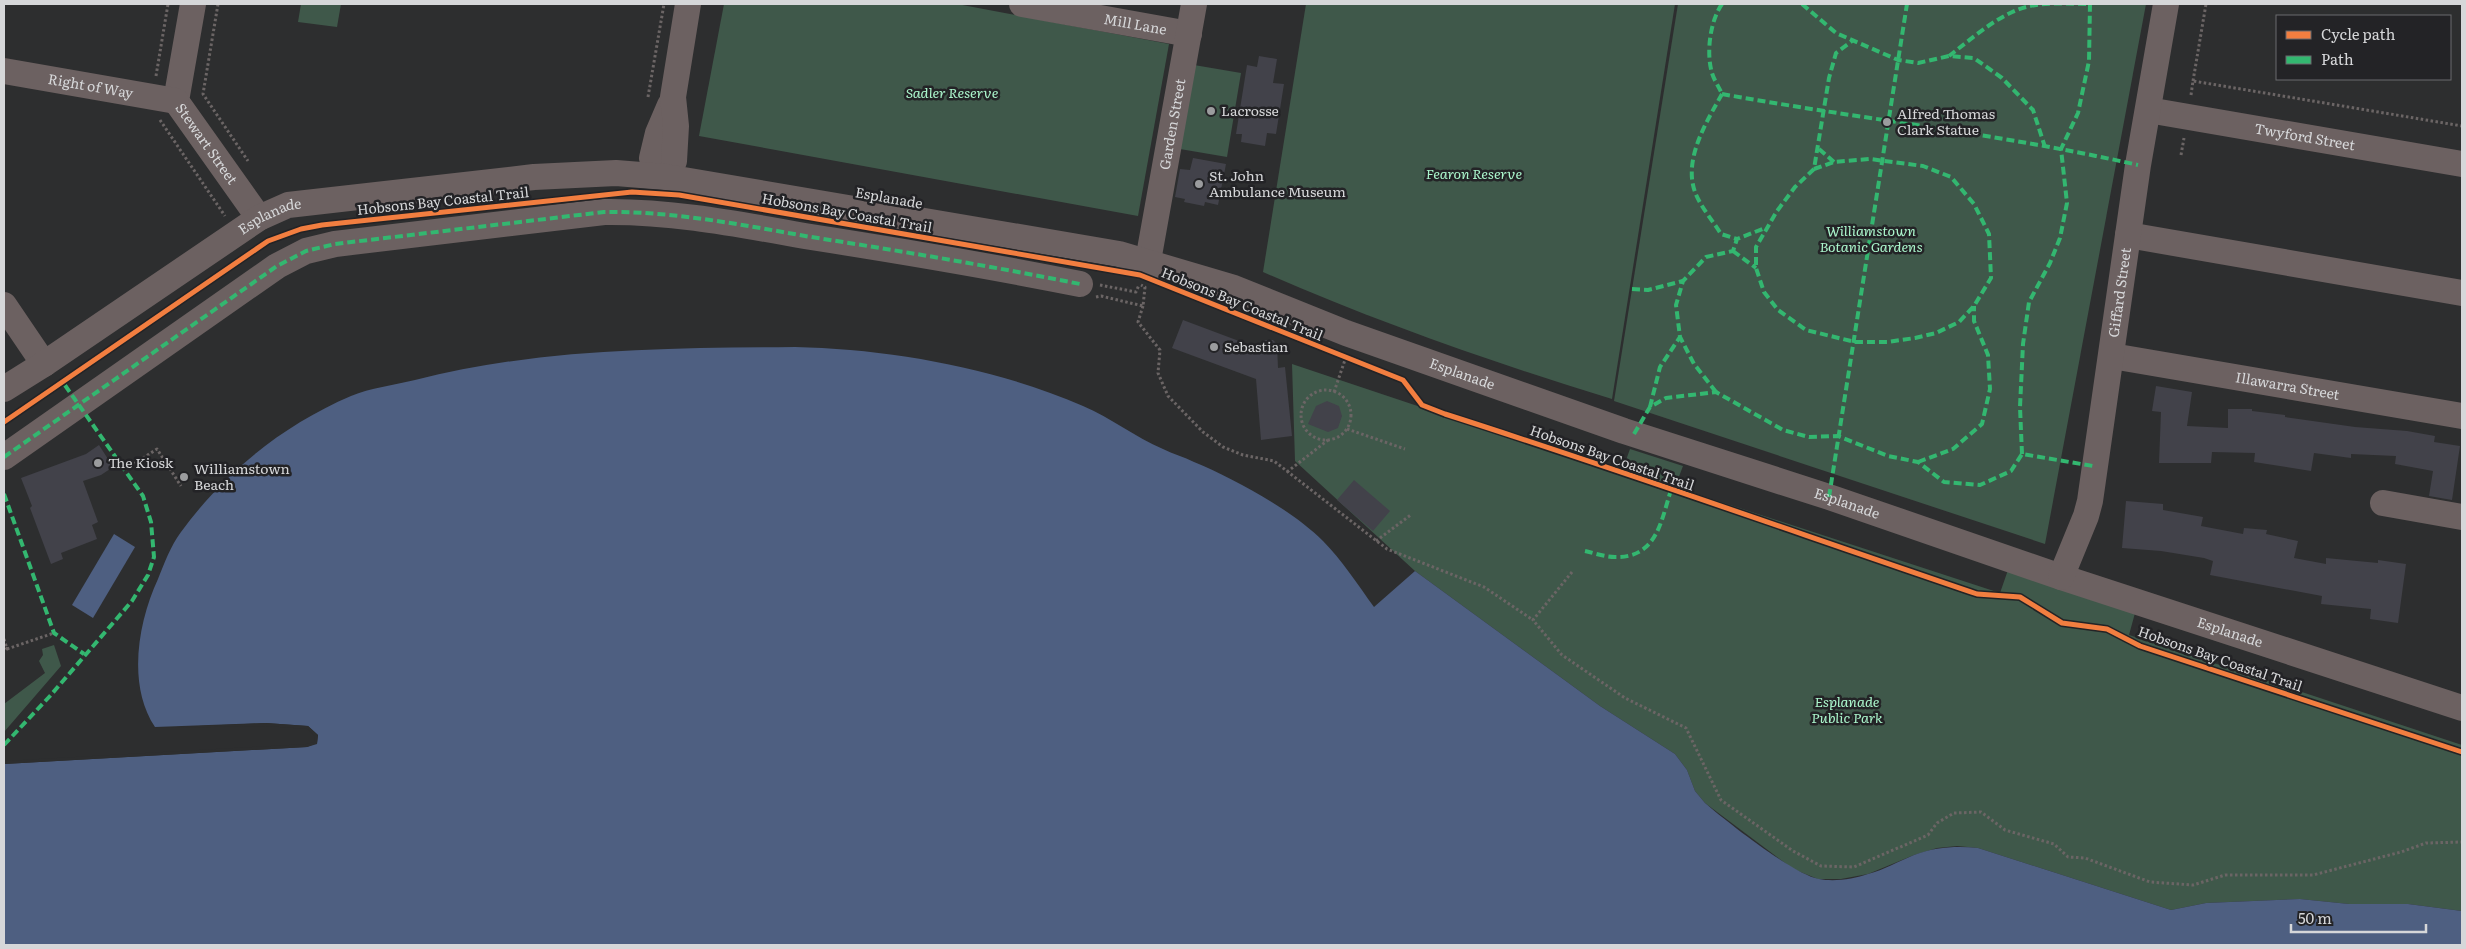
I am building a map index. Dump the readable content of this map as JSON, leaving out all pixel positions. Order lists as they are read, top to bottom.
{
  "streets": {
    "street": [
      "Mill Lane",
      "Right of Way",
      "Garden Street",
      "Twyford Street",
      "Stewart Street",
      "Esplanade",
      "Hobsons Bay Coastal Trail",
      "Giffard Street",
      "Illawarra Street"
    ]
  },
  "crossings": [
    ["Mill Lane", "Garden Street"],
    ["Right of Way", "Stewart Street"],
    ["Garden Street", "Esplanade"],
    ["Twyford Street", "Giffard Street"],
    ["Stewart Street", "Esplanade"],
    ["Esplanade", "Giffard Street"],
    ["Giffard Street", "Illawarra Street"]
  ],
  "parks": [
    "Sadler Reserve",
    "Fearon Reserve",
    "Williamstown Botanic Gardens",
    "Esplanade Public Park"
  ],
  "places": [
    "Lacrosse",
    "Alfred Thomas Clark Statue",
    "St. John Ambulance Museum",
    "Sebastian",
    "The Kiosk",
    "Williamstown Beach"
  ],
  "legend": ["Cycle path", "Path"],
  "scale_bar": "50 m"
}
